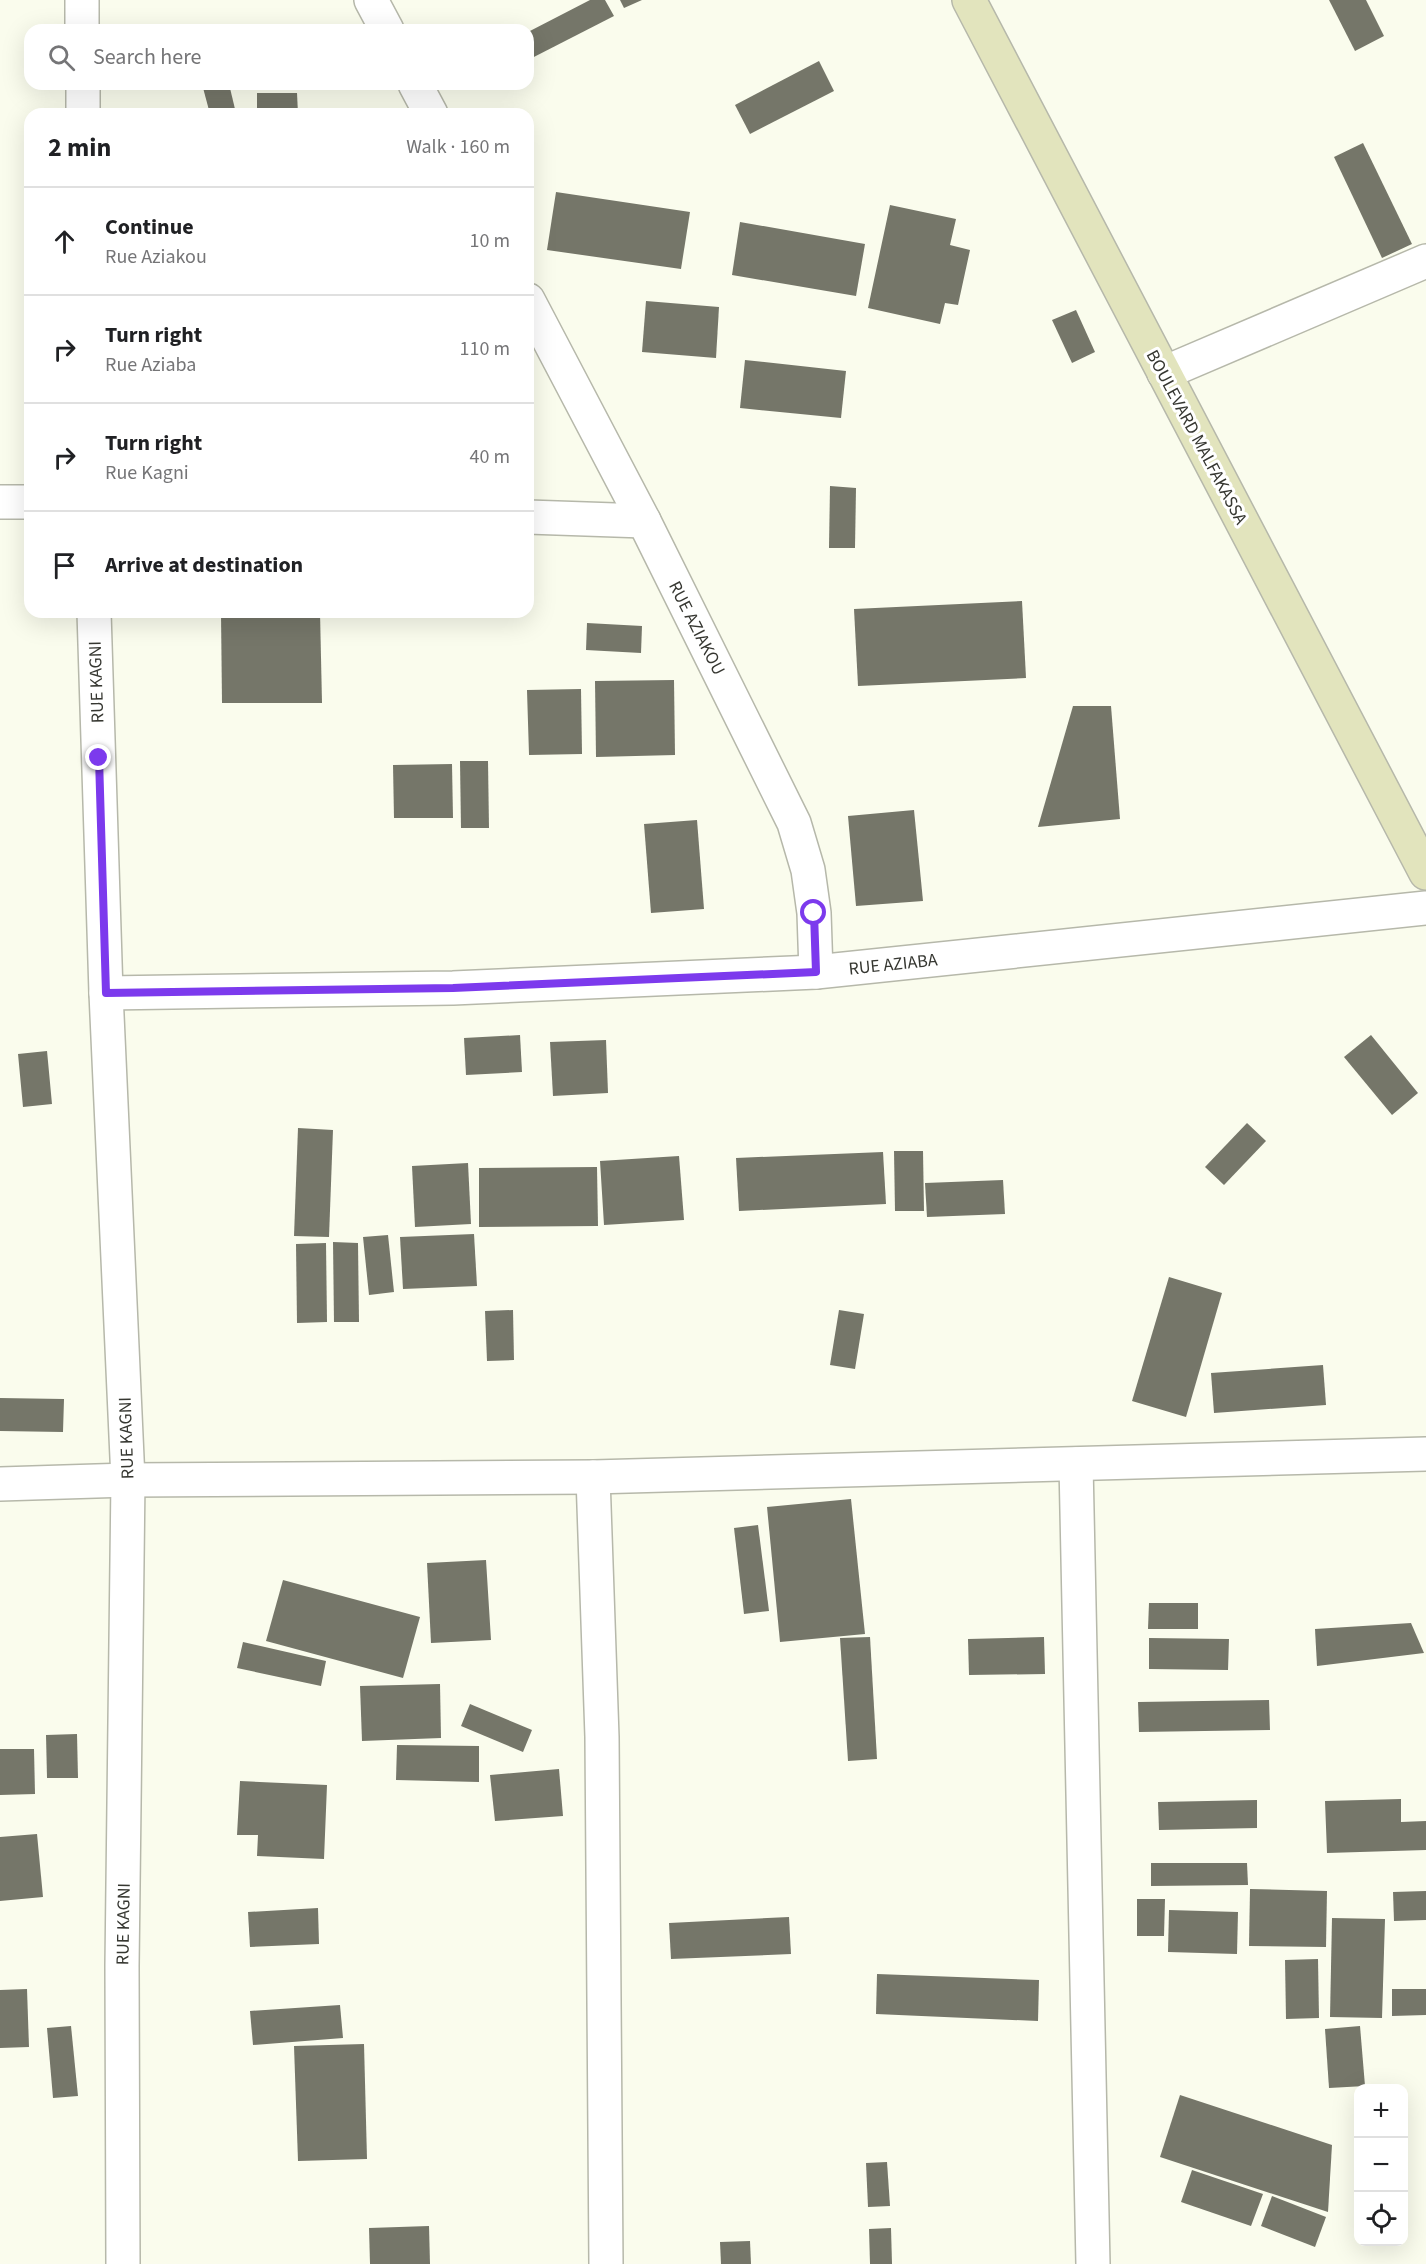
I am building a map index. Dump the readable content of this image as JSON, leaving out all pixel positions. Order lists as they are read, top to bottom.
{
  "streets": {
    "street": [
      "BOULEVARD MALFAKASSA",
      "RUE AZIAKOU",
      "RUE KAGNI",
      "RUE AZIABA"
    ]
  },
  "crossings": [
    ["RUE AZIAKOU", "RUE AZIABA"],
    ["RUE KAGNI", "RUE AZIABA"]
  ],
  "page": {
    "search": "Search here",
    "heading": ["2 min", "Walk · 160 m"],
    "list": [
      ["Continue", "Rue Aziakou", "10 m"],
      ["Turn right", "Rue Aziaba", "110 m"],
      ["Turn right", "Rue Kagni", "40 m"],
      "Arrive at destination"
    ],
    "map_buttons": ["+", "−"]
  }
}
